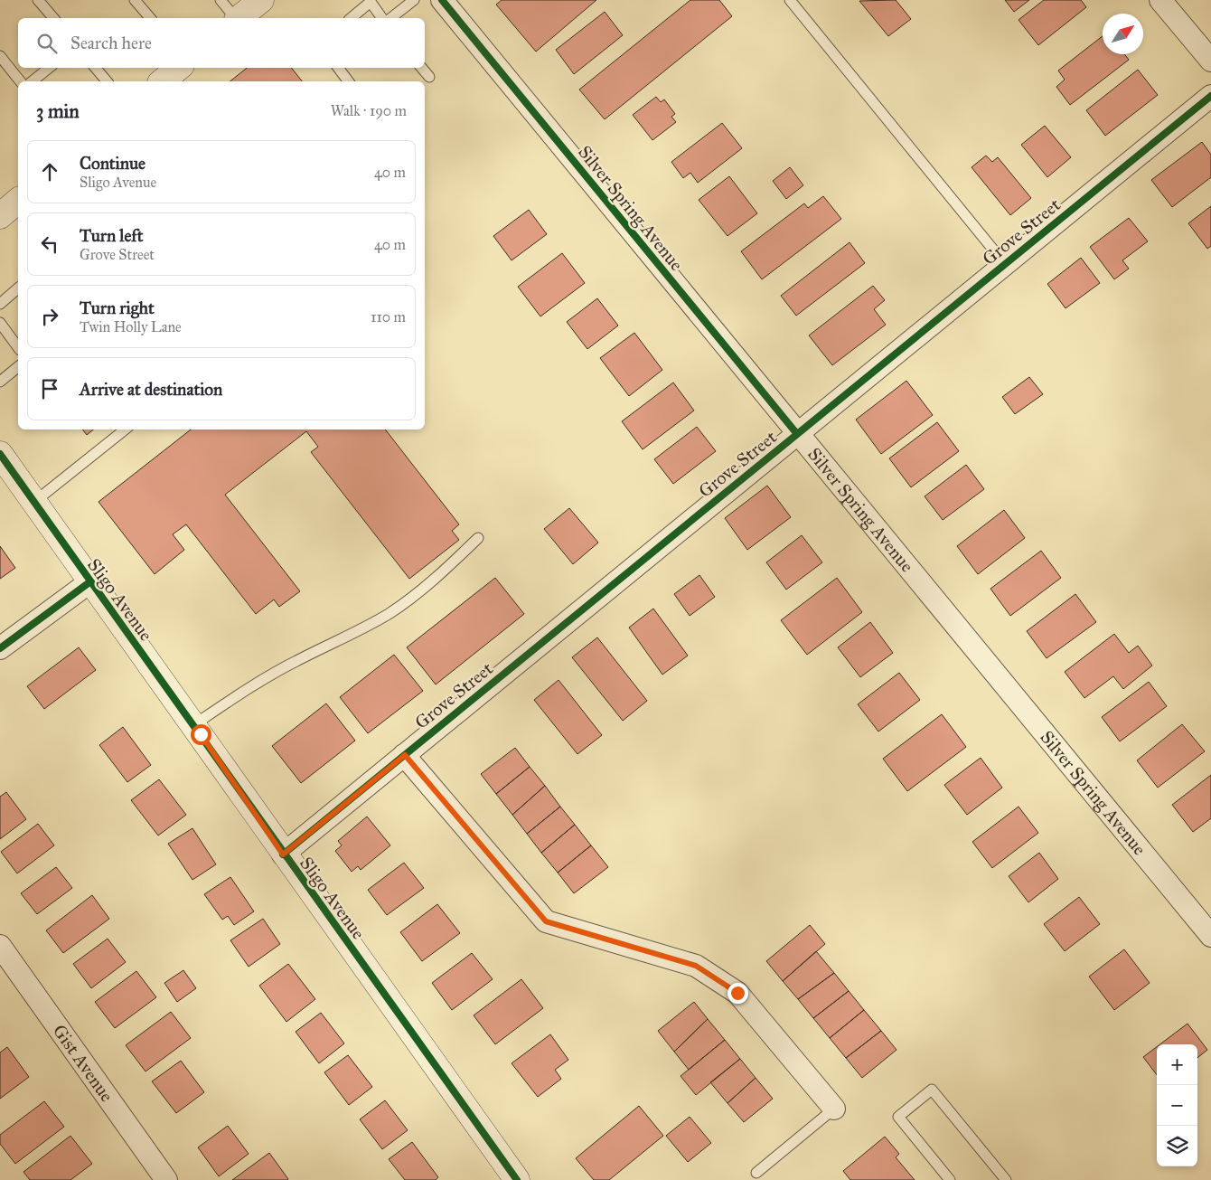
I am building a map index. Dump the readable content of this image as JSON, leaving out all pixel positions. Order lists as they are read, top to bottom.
{
  "streets": {
    "street": [
      "Silver Spring Avenue",
      "Grove Street",
      "Sligo Avenue",
      "Gist Avenue"
    ]
  },
  "crossings": [
    ["Silver Spring Avenue", "Grove Street"],
    ["Grove Street", "Sligo Avenue"]
  ],
  "north": "top right",
  "page": {
    "search": "Search here",
    "heading": ["3 min", "Walk · 190 m"],
    "list": [
      ["Continue", "Sligo Avenue", "40 m"],
      ["Turn left", "Grove Street", "40 m"],
      ["Turn right", "Twin Holly Lane", "110 m"],
      "Arrive at destination"
    ],
    "map_buttons": ["+", "−"]
  }
}
